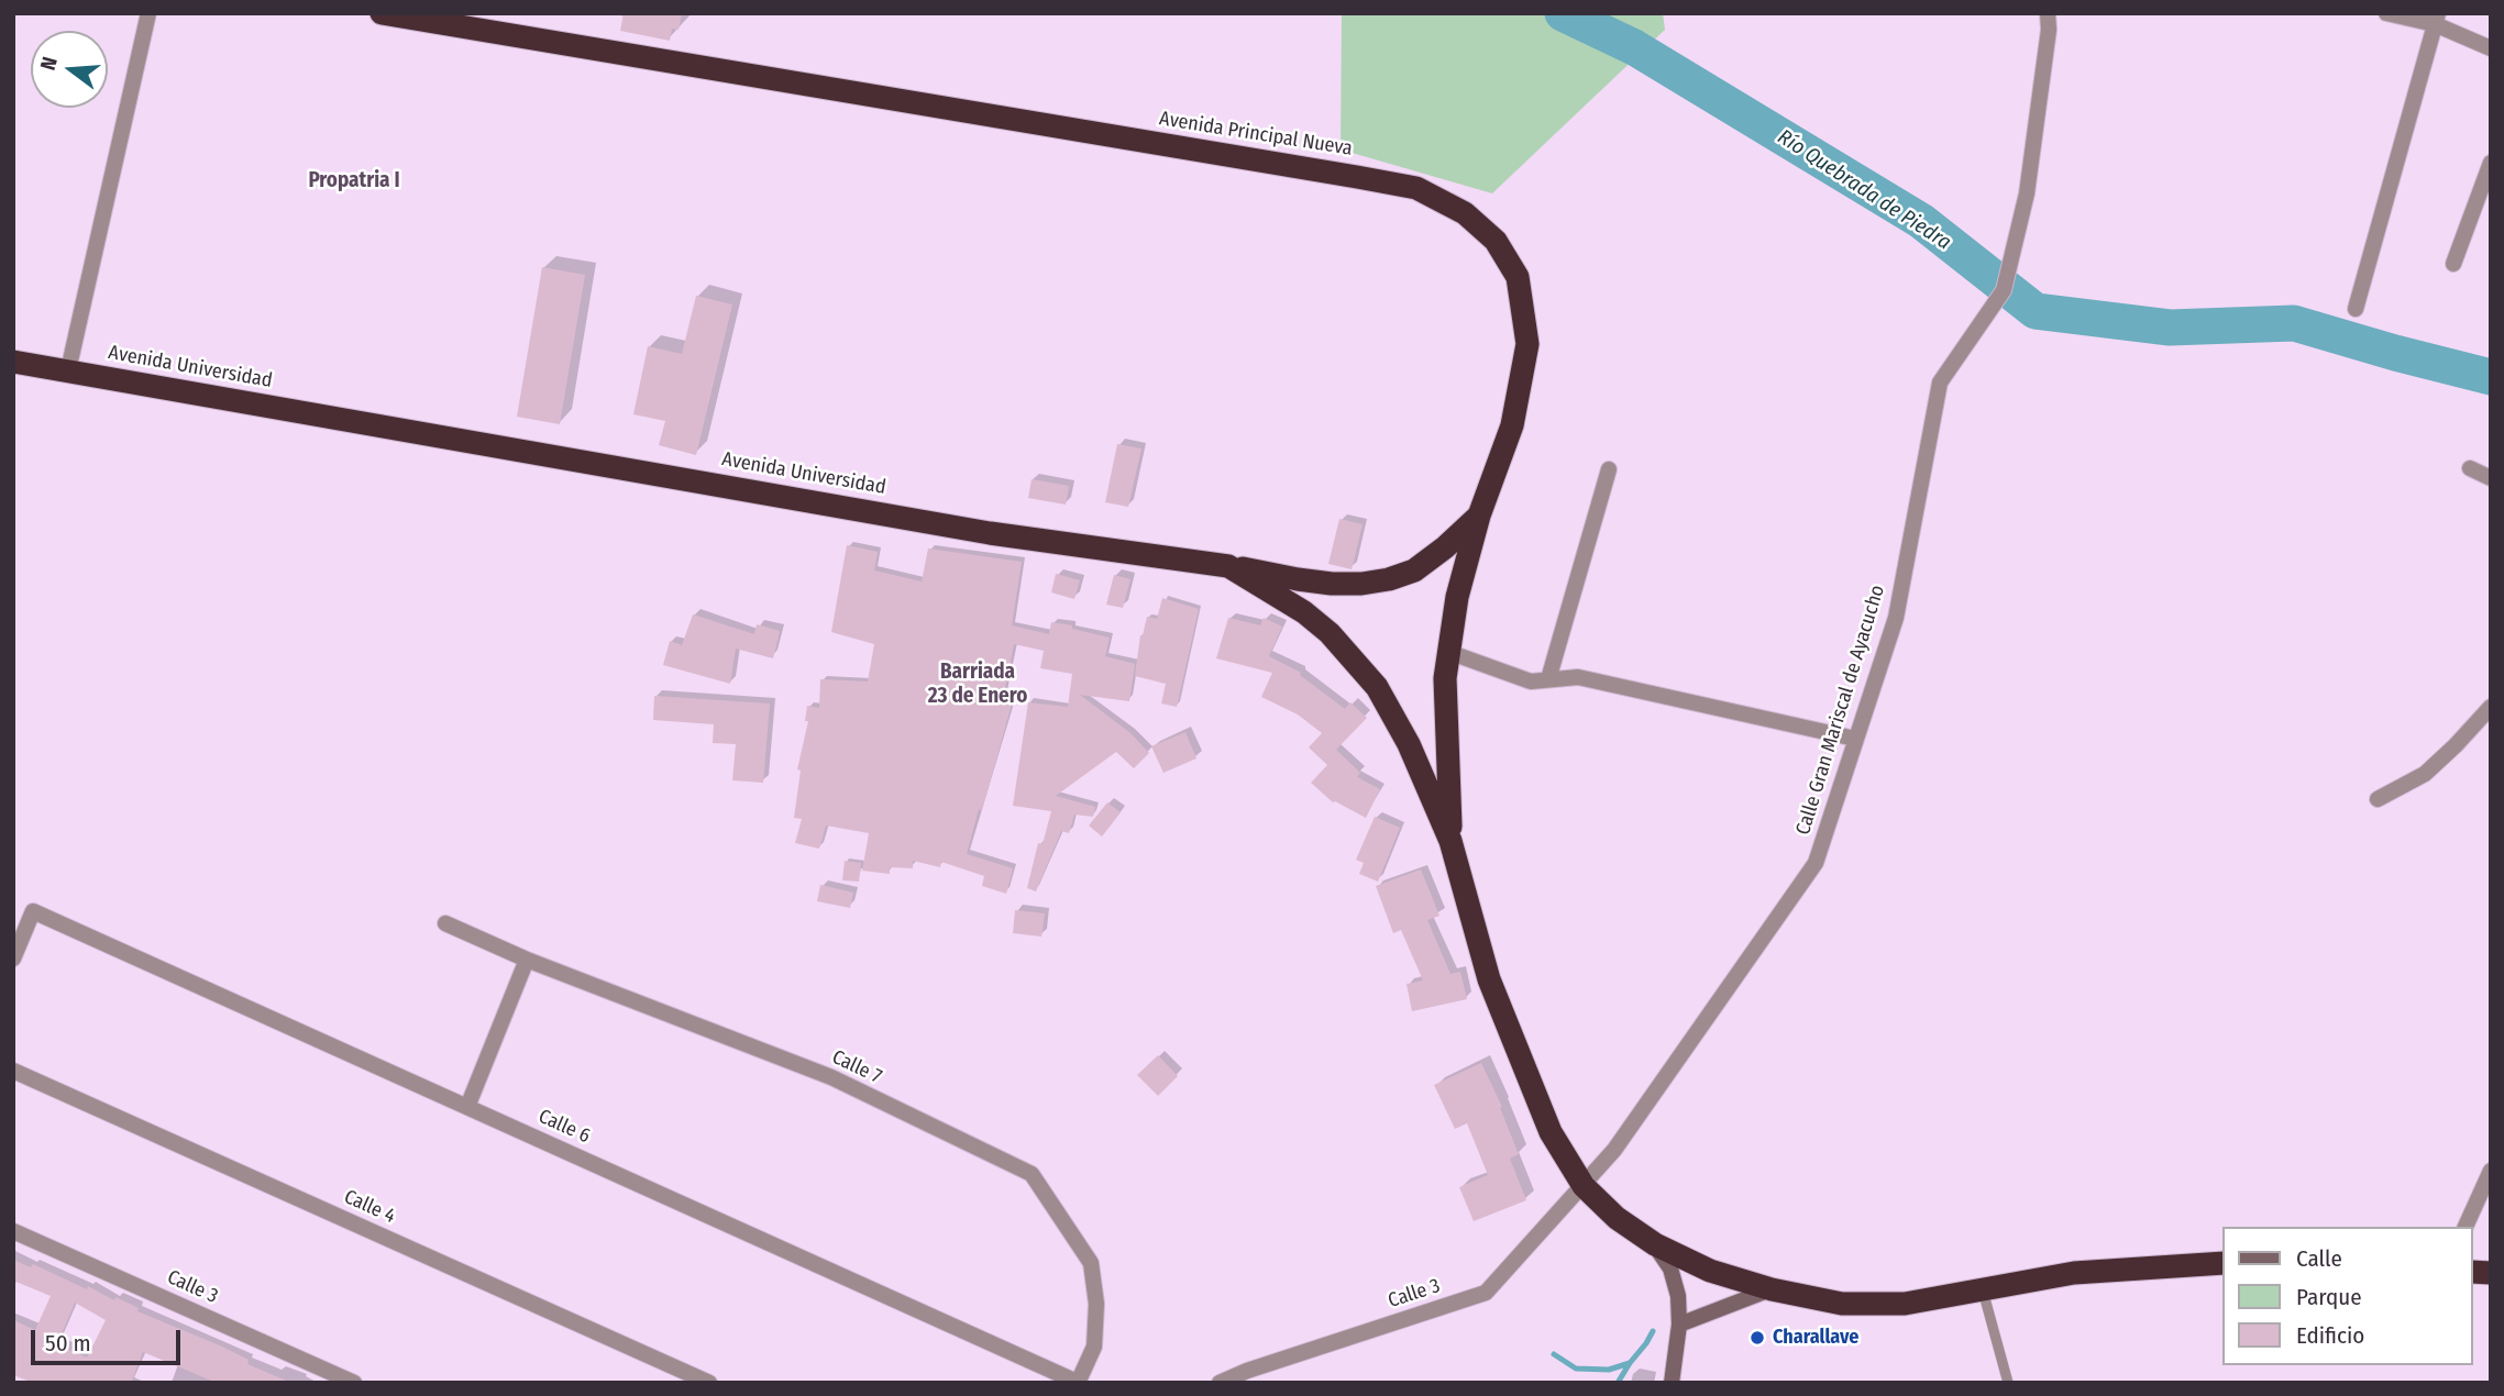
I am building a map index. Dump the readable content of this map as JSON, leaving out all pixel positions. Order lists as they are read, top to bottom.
{
  "streets": {
    "highway": ["Avenida Principal Nueva", "Avenida Universidad"],
    "street": [
      "Calle Gran Mariscal de Ayacucho",
      "Calle 7",
      "Calle 6",
      "Calle 4",
      "Calle 3"
    ]
  },
  "crossings": [
    ["Avenida Principal Nueva", "Avenida Universidad"],
    ["Calle Gran Mariscal de Ayacucho", "Calle 3"],
    ["Calle 7", "Calle 6"]
  ],
  "districts": ["Propatria I", "Barriada 23 de Enero"],
  "water": ["Río Quebrada de Piedra"],
  "places": ["Charallave"],
  "legend": ["Calle", "Parque", "Edificio"],
  "scale_bar": "50 m",
  "north": "left"
}
